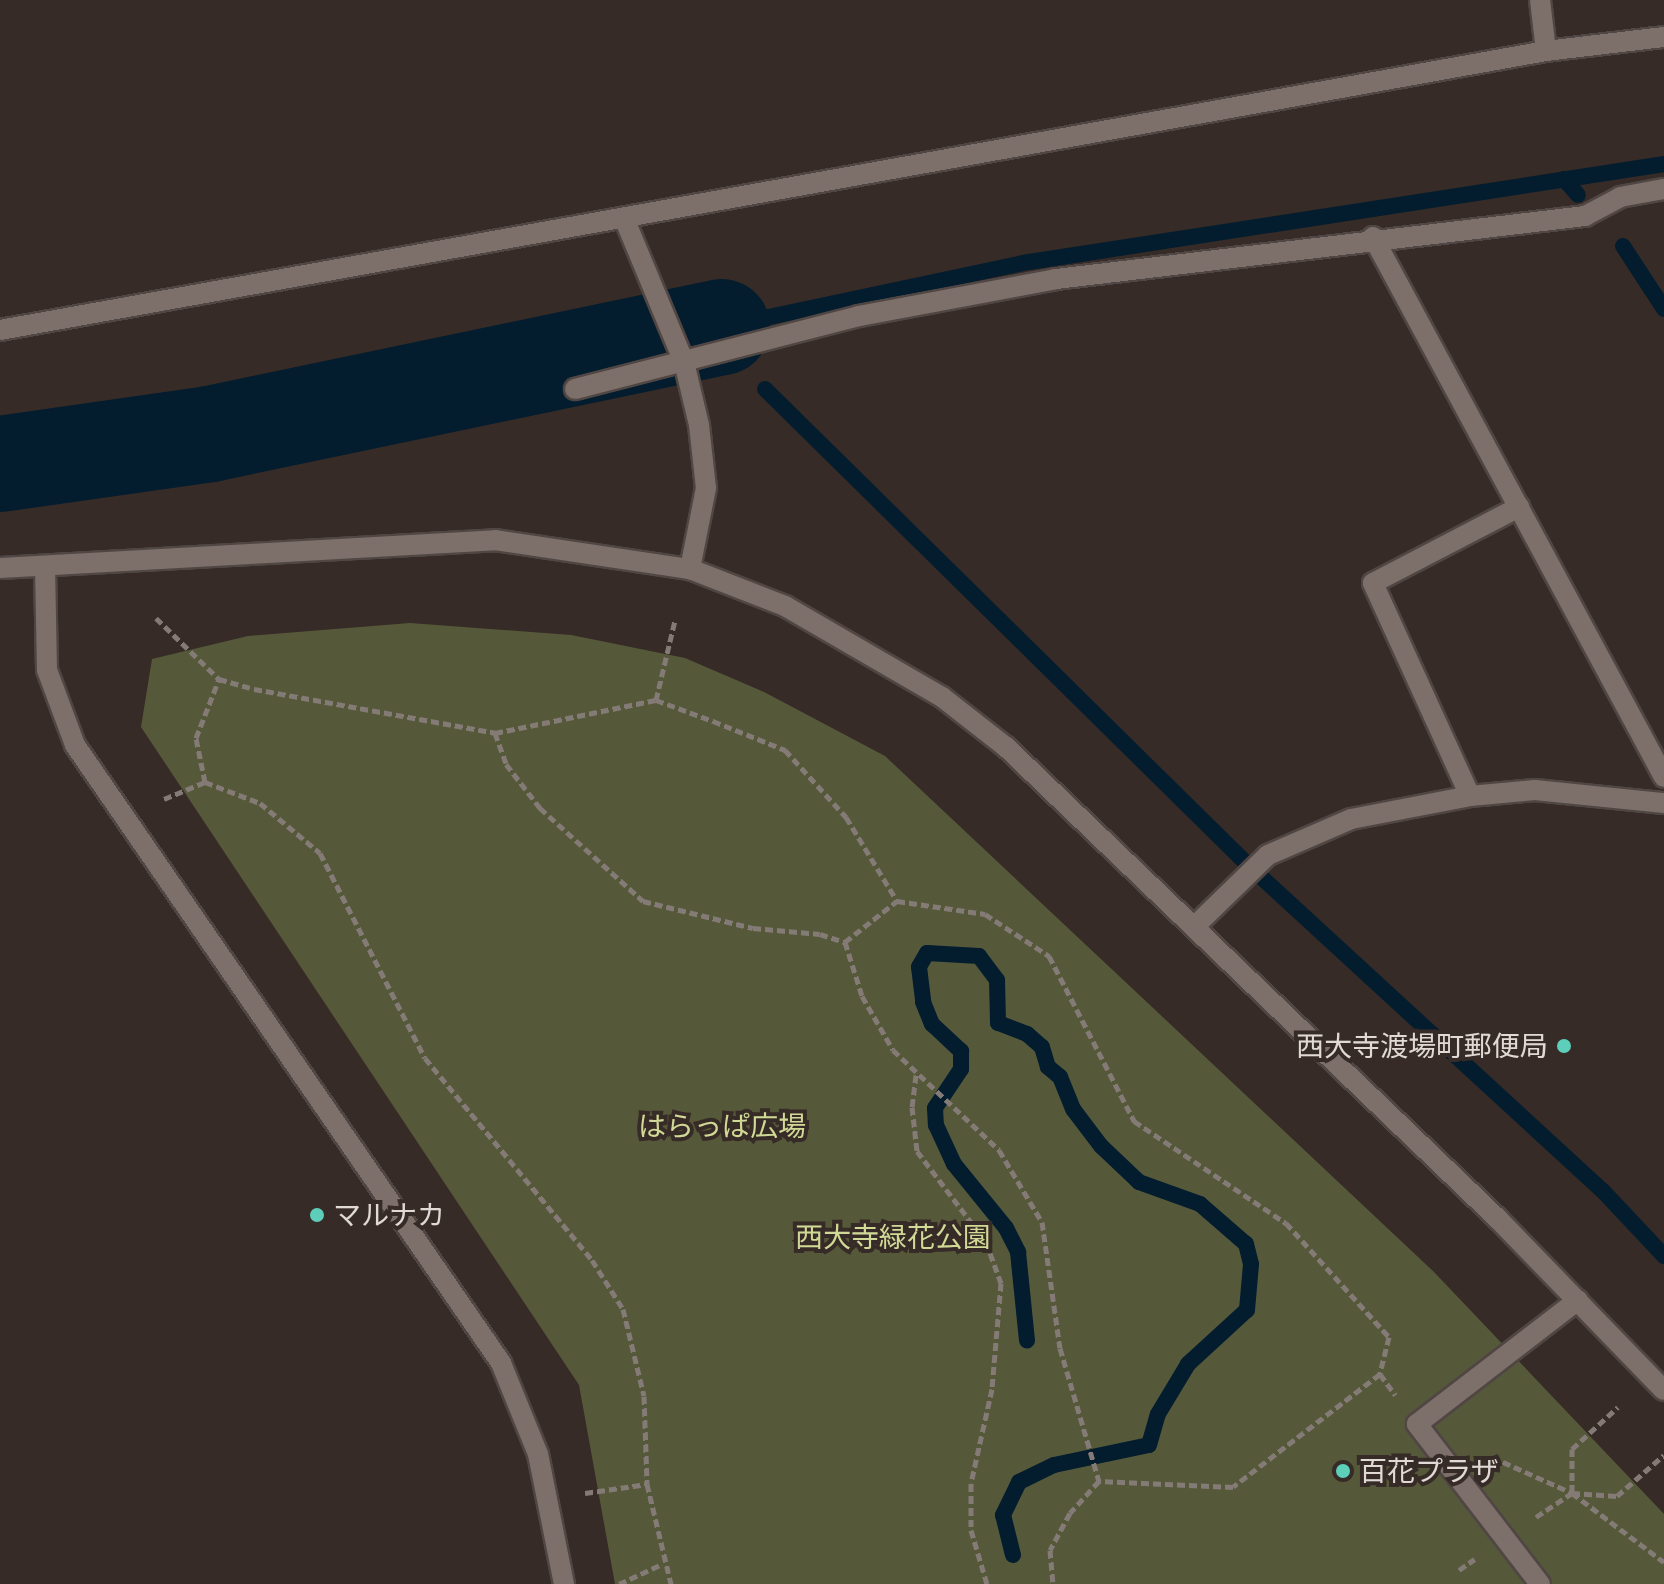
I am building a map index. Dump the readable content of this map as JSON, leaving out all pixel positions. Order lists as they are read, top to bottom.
{
  "parks": ["はらっぱ広場", "西大寺緑花公園"],
  "places": ["西大寺渡場町郵便局", "マルナカ", "百花プラザ"]
}
